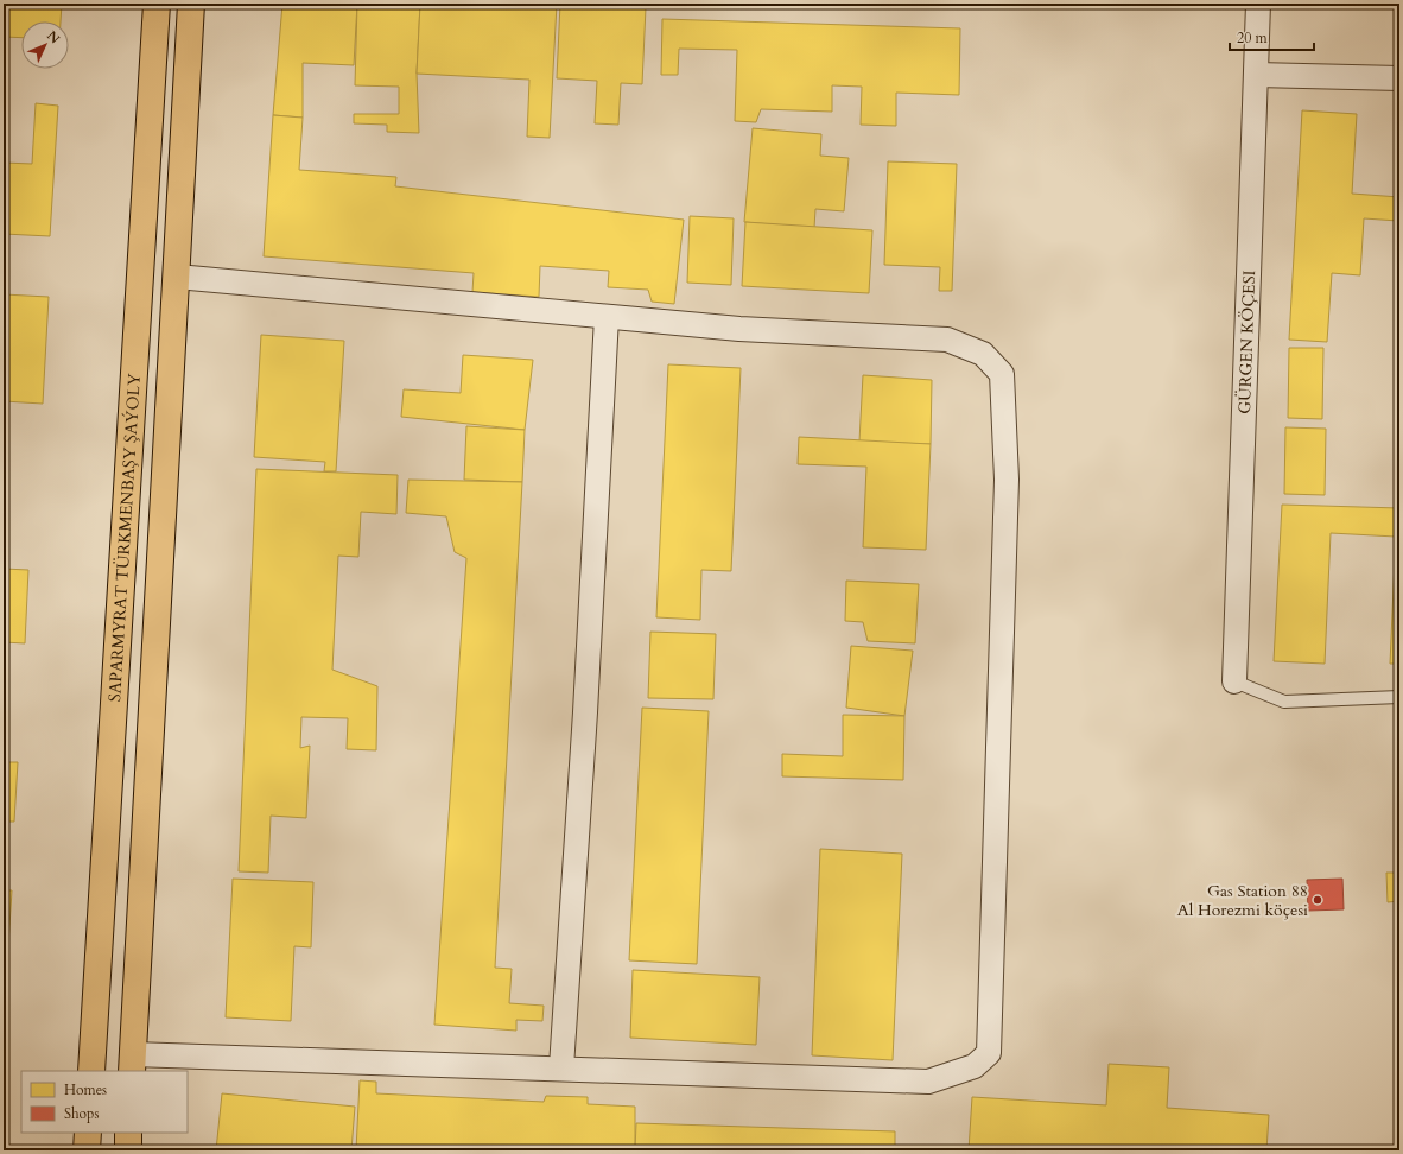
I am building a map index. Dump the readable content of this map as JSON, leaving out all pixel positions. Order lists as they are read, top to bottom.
{
  "streets": {
    "main road": ["SAPARMYRAT TÜRKMENBAŞY ŞAÝOLY"],
    "street": ["GÜRGEN KÖÇESI"]
  },
  "places": ["Gas Station 88 Al Horezmi köçesi"],
  "legend": ["Homes", "Shops"],
  "scale_bar": "20 m",
  "north": "top right"
}
